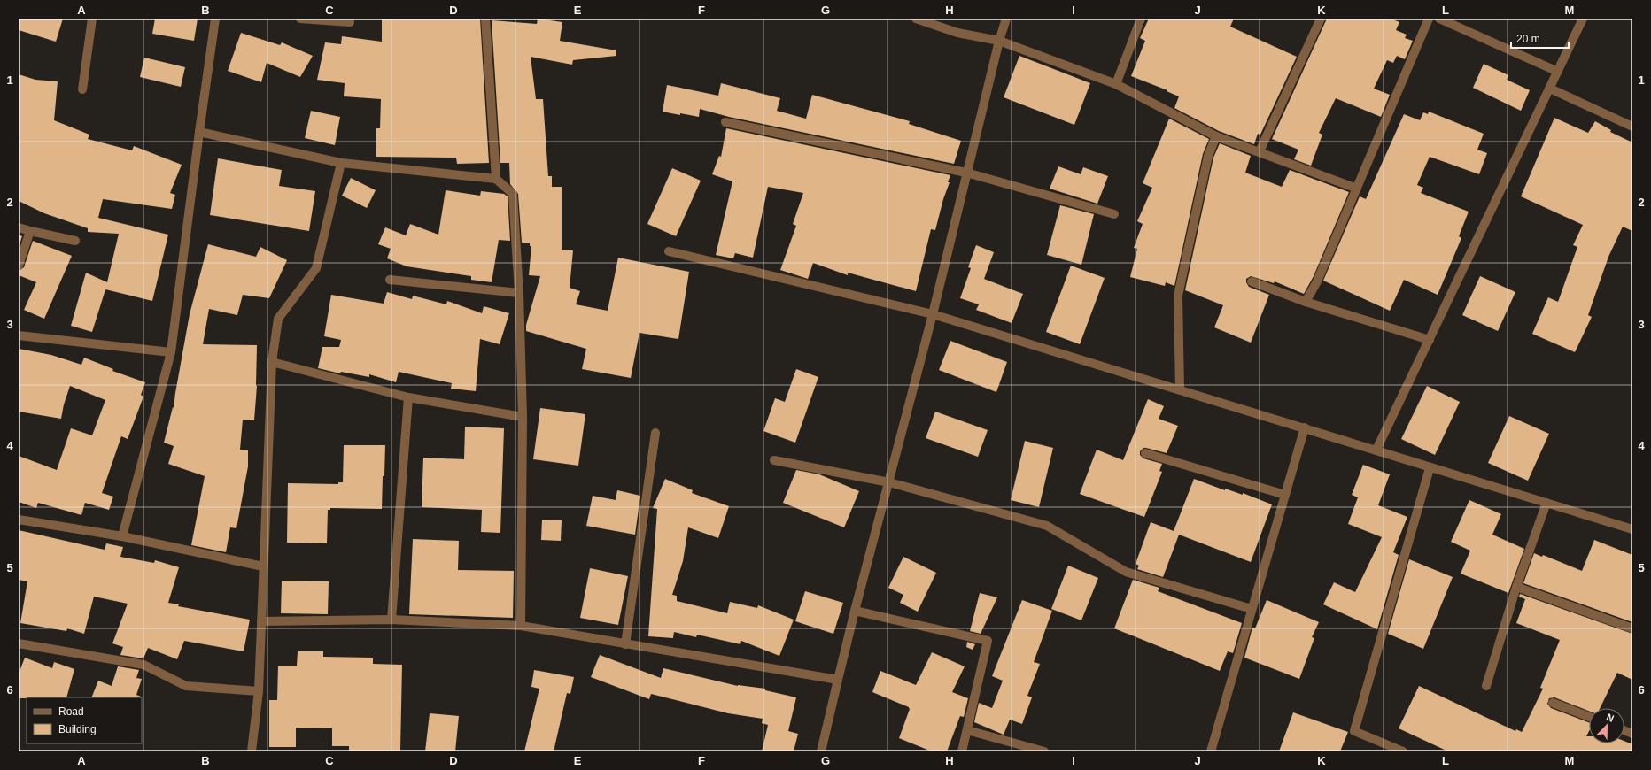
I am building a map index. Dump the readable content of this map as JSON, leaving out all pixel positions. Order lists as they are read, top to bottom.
{
  "legend": ["Road", "Building"],
  "scale_bar": "20 m",
  "north": "top right",
  "grid": {
    "columns": [
      "A",
      "B",
      "C",
      "D",
      "E",
      "F",
      "G",
      "H",
      "I",
      "J",
      "K",
      "L",
      "M"
    ],
    "rows": [
      "1",
      "2",
      "3",
      "4",
      "5",
      "6"
    ]
  }
}
